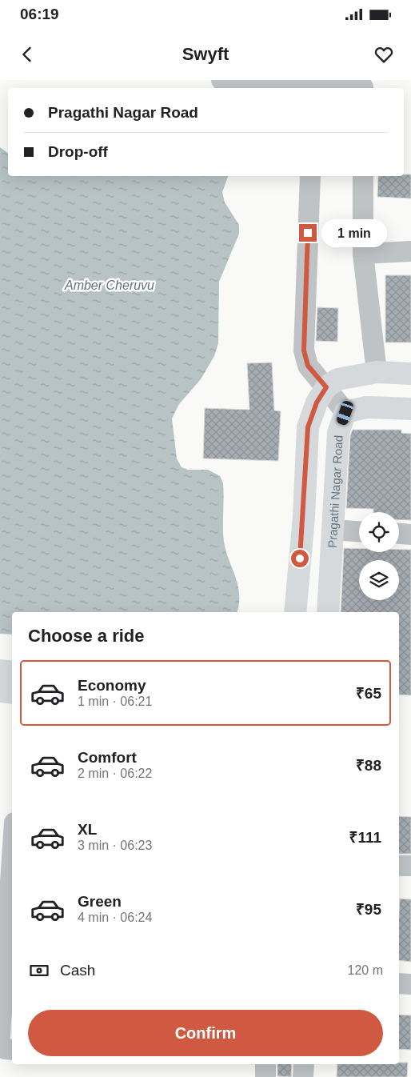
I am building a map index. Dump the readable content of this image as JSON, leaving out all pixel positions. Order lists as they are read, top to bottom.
{
  "streets": {
    "main road": ["Pragathi Nagar Road"]
  },
  "water": ["Amber Cheruvu"],
  "page": {
    "status": "06:19",
    "header": "Swyft",
    "banner": ["Pragathi Nagar Road", "Drop-off"],
    "bubble": "1 min",
    "heading": "Choose a ride",
    "list": [
      {
        "name": "Economy",
        "note": "1 min · 06:21",
        "value": "₹65"
      },
      {
        "name": "Comfort",
        "note": "2 min · 06:22",
        "value": "₹88"
      },
      {
        "name": "XL",
        "note": "3 min · 06:23",
        "value": "₹111"
      },
      {
        "name": "Green",
        "note": "4 min · 06:24",
        "value": "₹95"
      }
    ],
    "pay": ["Cash", "120 m"],
    "buttons": "Confirm"
  }
}
